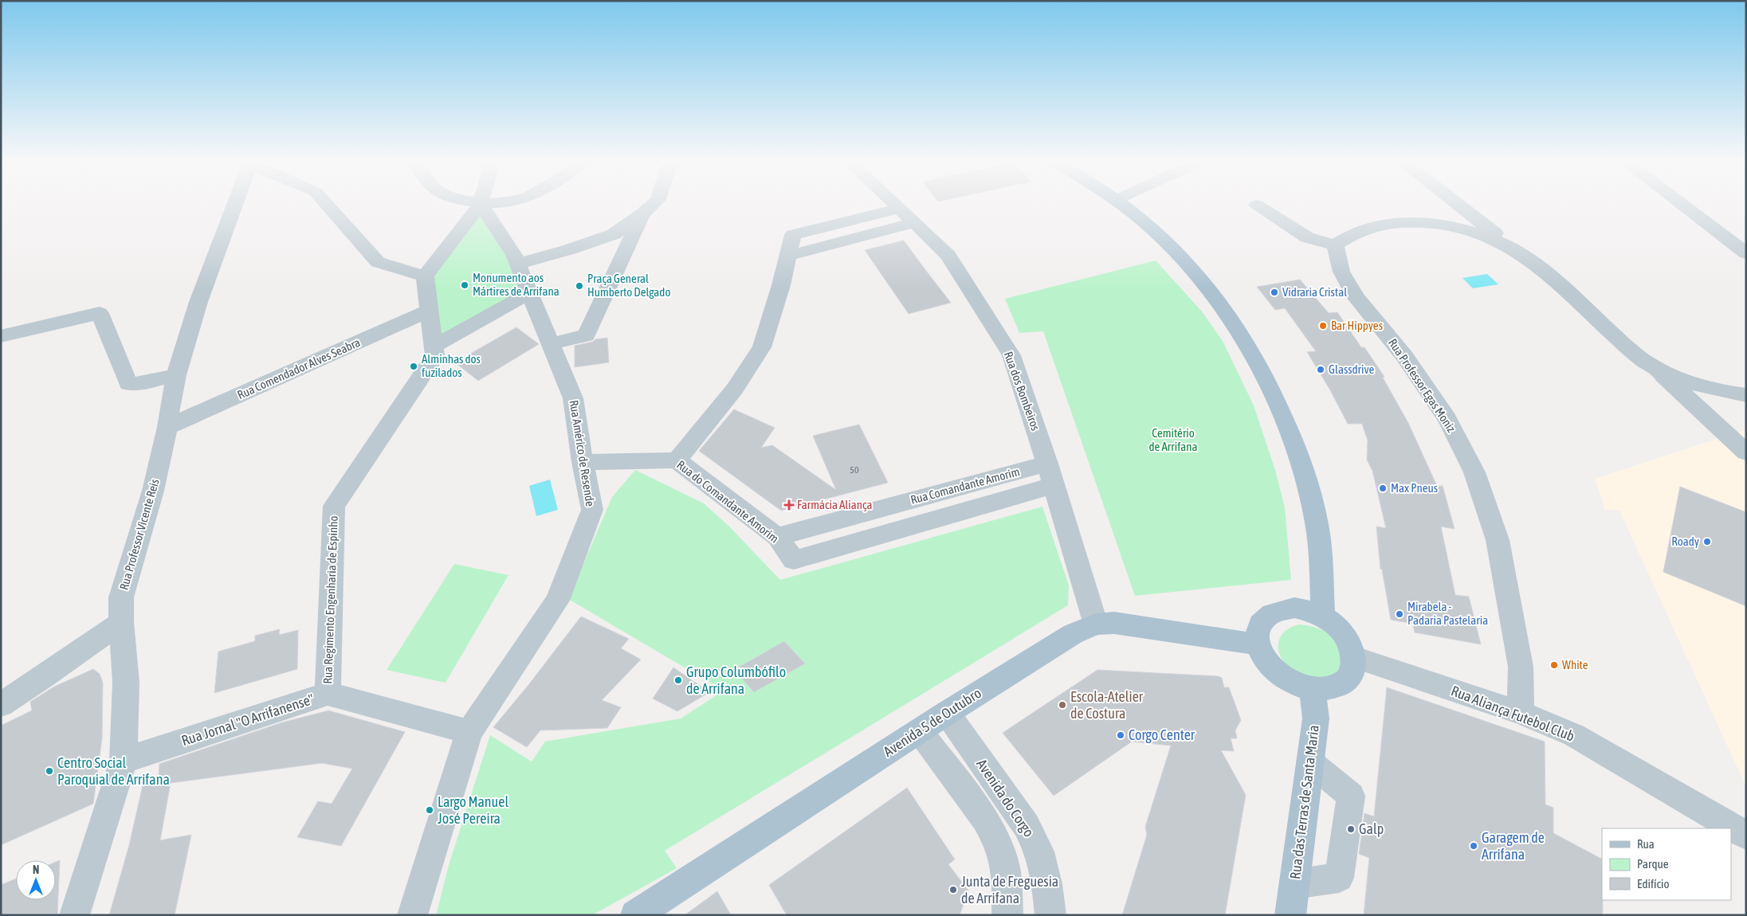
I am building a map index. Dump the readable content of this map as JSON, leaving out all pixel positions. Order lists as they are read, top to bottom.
{
  "streets": {
    "main road": ["Avenida 5 de Outubro", "Rua das Terras de Santa Maria"],
    "street": [
      "Rua Comendador Alves Seabra",
      "Rua Professor Egas Moniz",
      "Rua dos Bombeiros",
      "Rua Américo de Resende",
      "Rua Comandante Amorim",
      "Rua do Comandante Amorim",
      "Rua Professor Vicente Reis",
      "Rua Regimento Engenharia de Espinho",
      "Rua Aliança Futebol Club",
      "Rua Jornal \"O Arrifanense\"",
      "Avenida do Corgo"
    ]
  },
  "crossings": [
    ["Rua Comendador Alves Seabra", "Rua Professor Vicente Reis"],
    ["Rua Comendador Alves Seabra", "Rua Regimento Engenharia de Espinho"],
    ["Rua Professor Egas Moniz", "Rua Aliança Futebol Club"],
    ["Rua dos Bombeiros", "Rua Comandante Amorim"],
    ["Rua dos Bombeiros", "Avenida 5 de Outubro"],
    ["Rua Américo de Resende", "Rua do Comandante Amorim"],
    ["Rua Comandante Amorim", "Rua do Comandante Amorim"],
    ["Rua Professor Vicente Reis", "Rua Jornal \"O Arrifanense\""],
    ["Rua Regimento Engenharia de Espinho", "Rua Jornal \"O Arrifanense\""],
    ["Rua Aliança Futebol Club", "Avenida 5 de Outubro"],
    ["Rua Aliança Futebol Club", "Rua das Terras de Santa Maria"],
    ["Avenida 5 de Outubro", "Avenida do Corgo"],
    ["Avenida 5 de Outubro", "Rua das Terras de Santa Maria"]
  ],
  "parks": ["Cemitério de Arrifana"],
  "places": {
    "other": [
      "Monumento aos Mártires de Arrifana",
      "Praça General Humberto Delgado",
      "Vidraria Cristal",
      "Bar Hippyes",
      "Alminhas dos fuzilados",
      "Glassdrive",
      "Max Pneus",
      "Roady",
      "Mirabela - Padaria Pastelaria",
      "White",
      "Grupo Columbófilo de Arrifana",
      "Escola-Atelier de Costura",
      "Corgo Center",
      "Centro Social Paroquial de Arrifana",
      "Largo Manuel José Pereira",
      "Galp",
      "Garagem de Arrifana",
      "Junta de Freguesia de Arrifana"
    ],
    "health": ["Farmácia Aliança"]
  },
  "house_numbers": ["50"],
  "legend": ["Rua", "Parque", "Edifício"],
  "north": "top"
}
